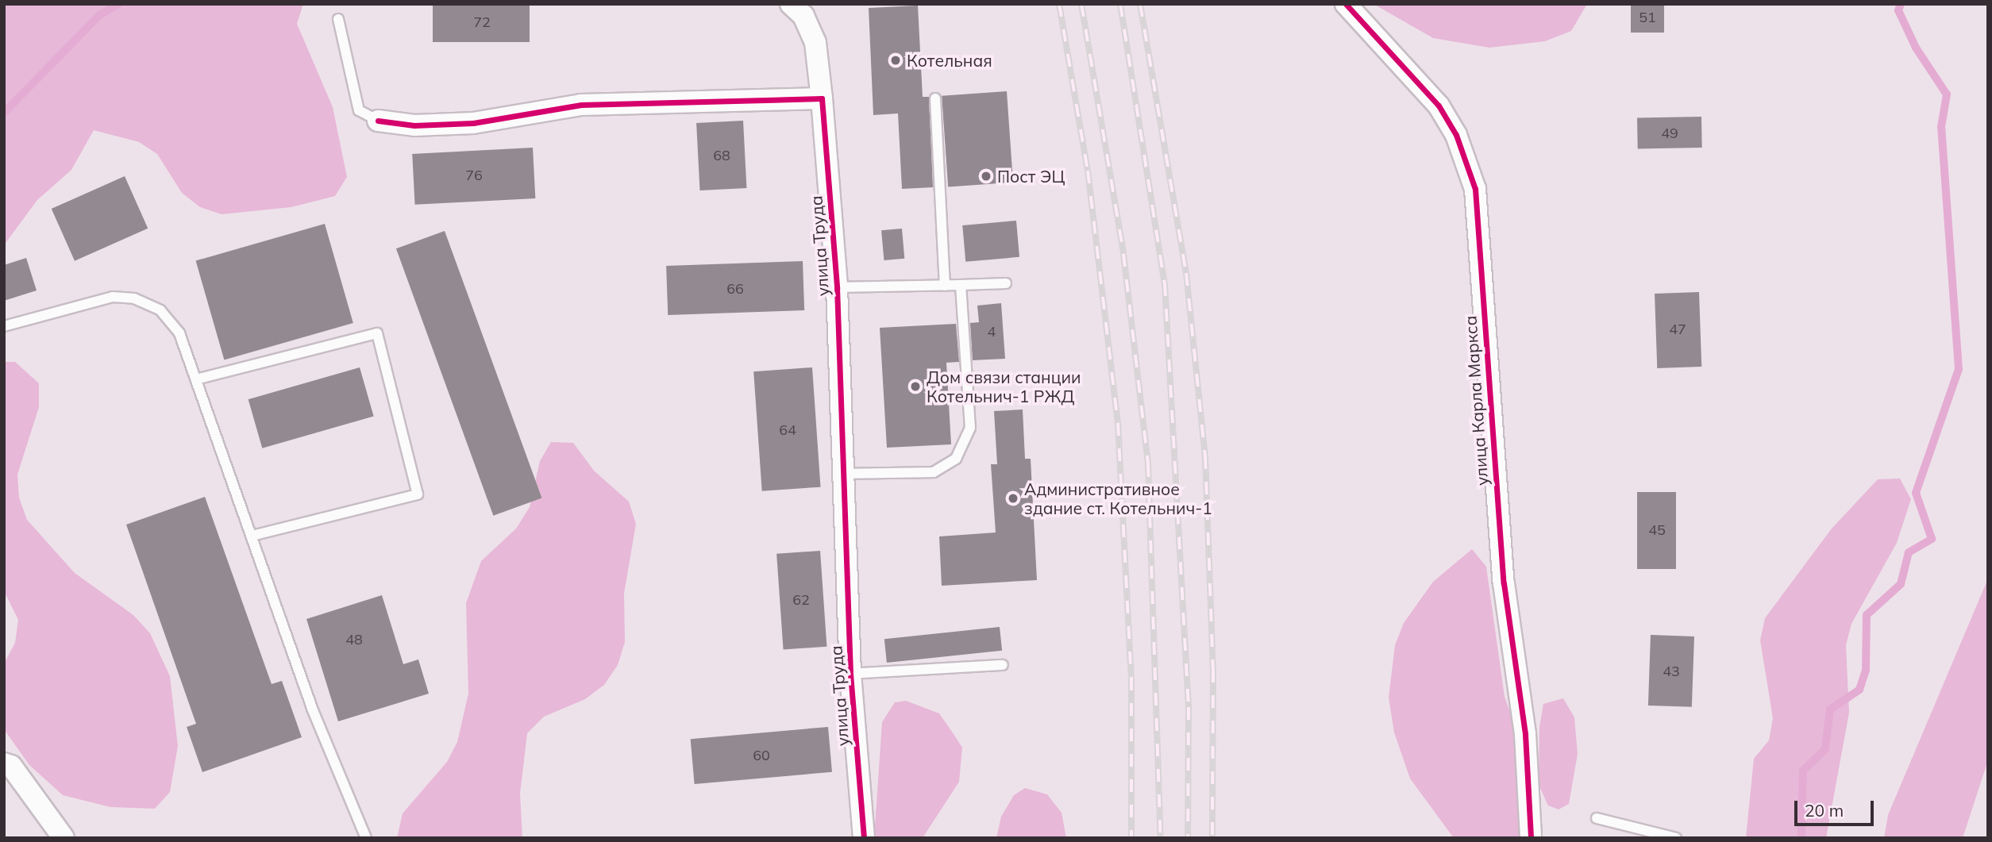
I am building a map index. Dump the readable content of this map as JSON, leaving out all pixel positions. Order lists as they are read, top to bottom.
{
  "streets": {
    "street": ["улица Труда", "улица Карла Маркса"]
  },
  "places": [
    "Котельная",
    "Пост ЭЦ",
    "Дом связи станции Котельнич-1 РЖД",
    "Административное здание ст. Котельнич-1"
  ],
  "house_numbers": [
    "51",
    "72",
    "49",
    "68",
    "76",
    "66",
    "47",
    "4",
    "64",
    "45",
    "62",
    "48",
    "43",
    "60"
  ],
  "scale_bar": "20 m"
}
